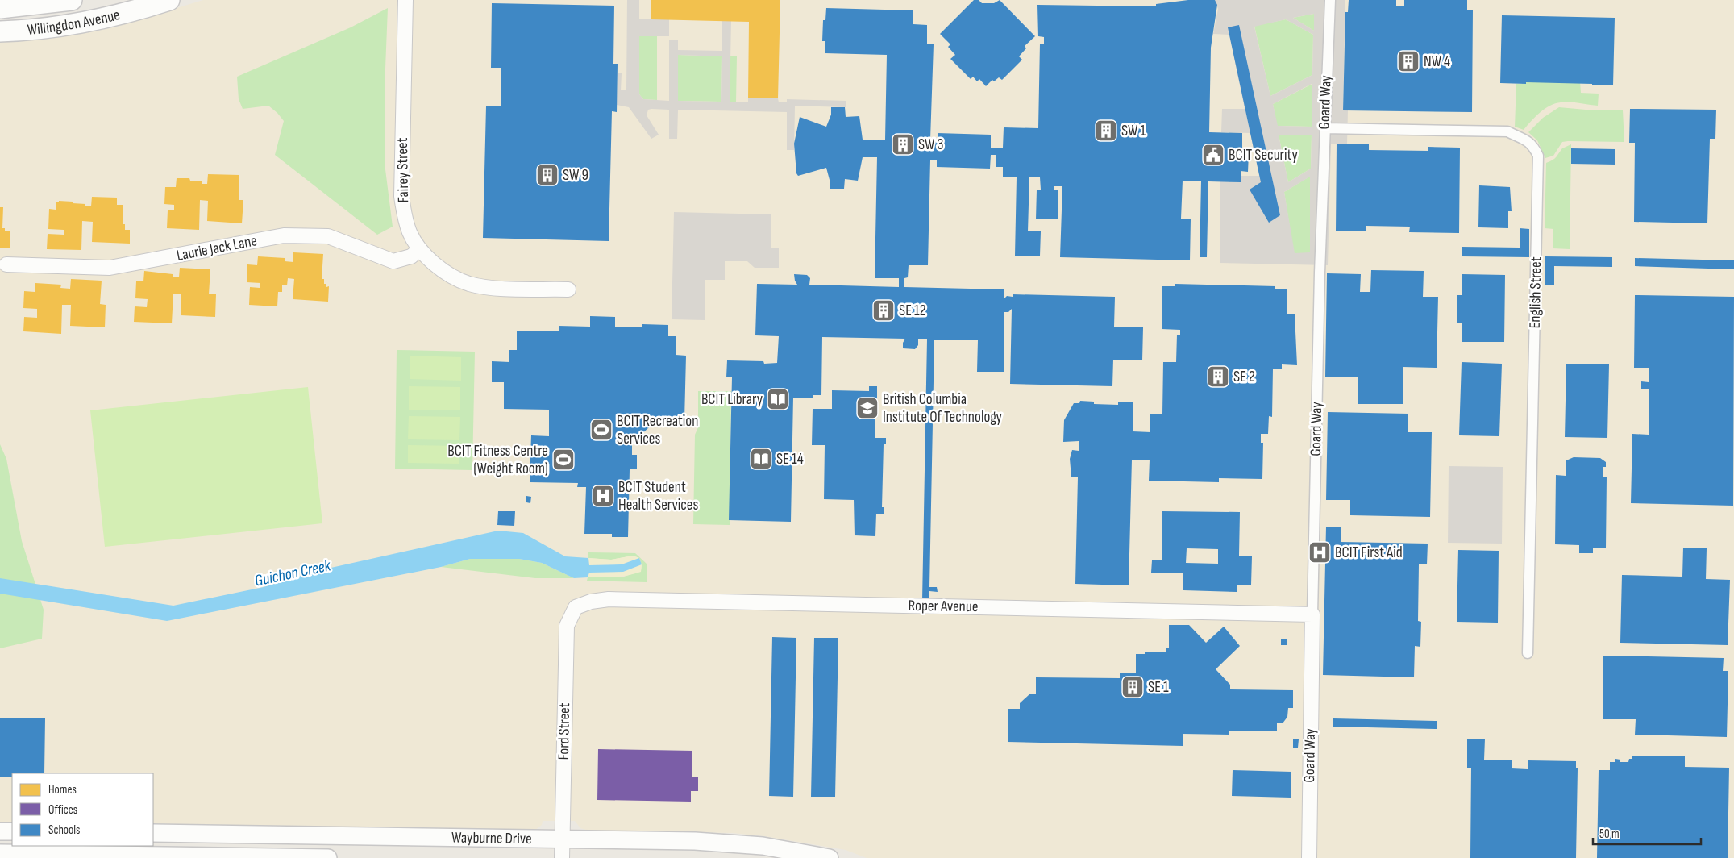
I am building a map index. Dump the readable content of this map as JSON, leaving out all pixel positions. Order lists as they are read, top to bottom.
{
  "streets": {
    "main road": ["Willingdon Avenue"],
    "street": [
      "Goard Way",
      "Fairey Street",
      "Laurie Jack Lane",
      "English Street",
      "Roper Avenue",
      "Ford Street",
      "Wayburne Drive"
    ]
  },
  "crossings": [
    ["Goard Way", "English Street"],
    ["Goard Way", "Roper Avenue"],
    ["Fairey Street", "Laurie Jack Lane"],
    ["Roper Avenue", "Ford Street"],
    ["Ford Street", "Wayburne Drive"]
  ],
  "water": ["Guichon Creek"],
  "places": {
    "building": [
      "NW 4",
      "SW 1",
      "SW 3",
      "SW 9",
      "SE 12",
      "SE 2",
      "SE 1"
    ],
    "public building": ["BCIT Security"],
    "library": ["BCIT Library", "SE 14"],
    "school or university": ["British Columbia Institute Of Technology"],
    "sports": ["BCIT Recreation Services", "BCIT Fitness Centre (Weight Room)"],
    "hospital": ["BCIT Student Health Services", "BCIT First Aid"]
  },
  "legend": ["Homes", "Offices", "Schools"],
  "scale_bar": "50 m"
}
